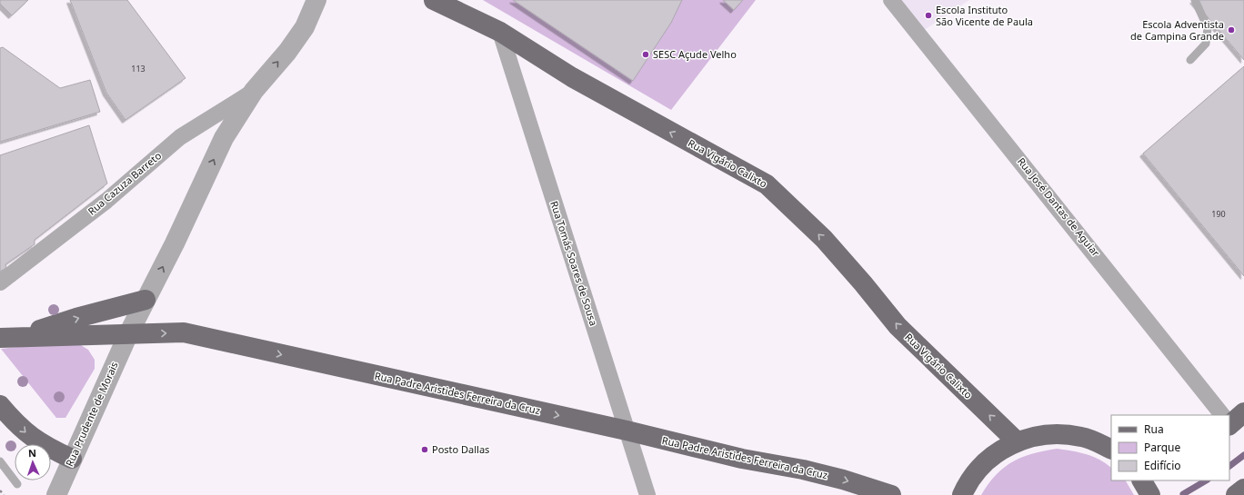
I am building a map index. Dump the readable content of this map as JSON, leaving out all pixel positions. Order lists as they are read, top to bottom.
{
  "streets": {
    "main road": ["Rua Vigário Calixto", "Rua Padre Aristides Ferreira da Cruz"],
    "street": [
      "Rua Cazuza Barreto",
      "Rua José Dantas de Aguiar",
      "Rua Tomás Soares de Sousa",
      "Rua Prudente de Morais"
    ]
  },
  "crossings": [
    ["Rua Vigário Calixto", "Rua Tomás Soares de Sousa"],
    ["Rua Cazuza Barreto", "Rua Prudente de Morais"],
    ["Rua Tomás Soares de Sousa", "Rua Padre Aristides Ferreira da Cruz"],
    ["Rua Padre Aristides Ferreira da Cruz", "Rua Prudente de Morais"]
  ],
  "one_way": ["Rua Vigário Calixto", "Rua Padre Aristides Ferreira da Cruz"],
  "places": [
    "Escola Instituto São Vicente de Paula",
    "Escola Adventista de Campina Grande",
    "SESC Açude Velho",
    "Posto Dallas"
  ],
  "house_numbers": ["113", "190"],
  "legend": ["Rua", "Parque", "Edifício"],
  "north": "top"
}
